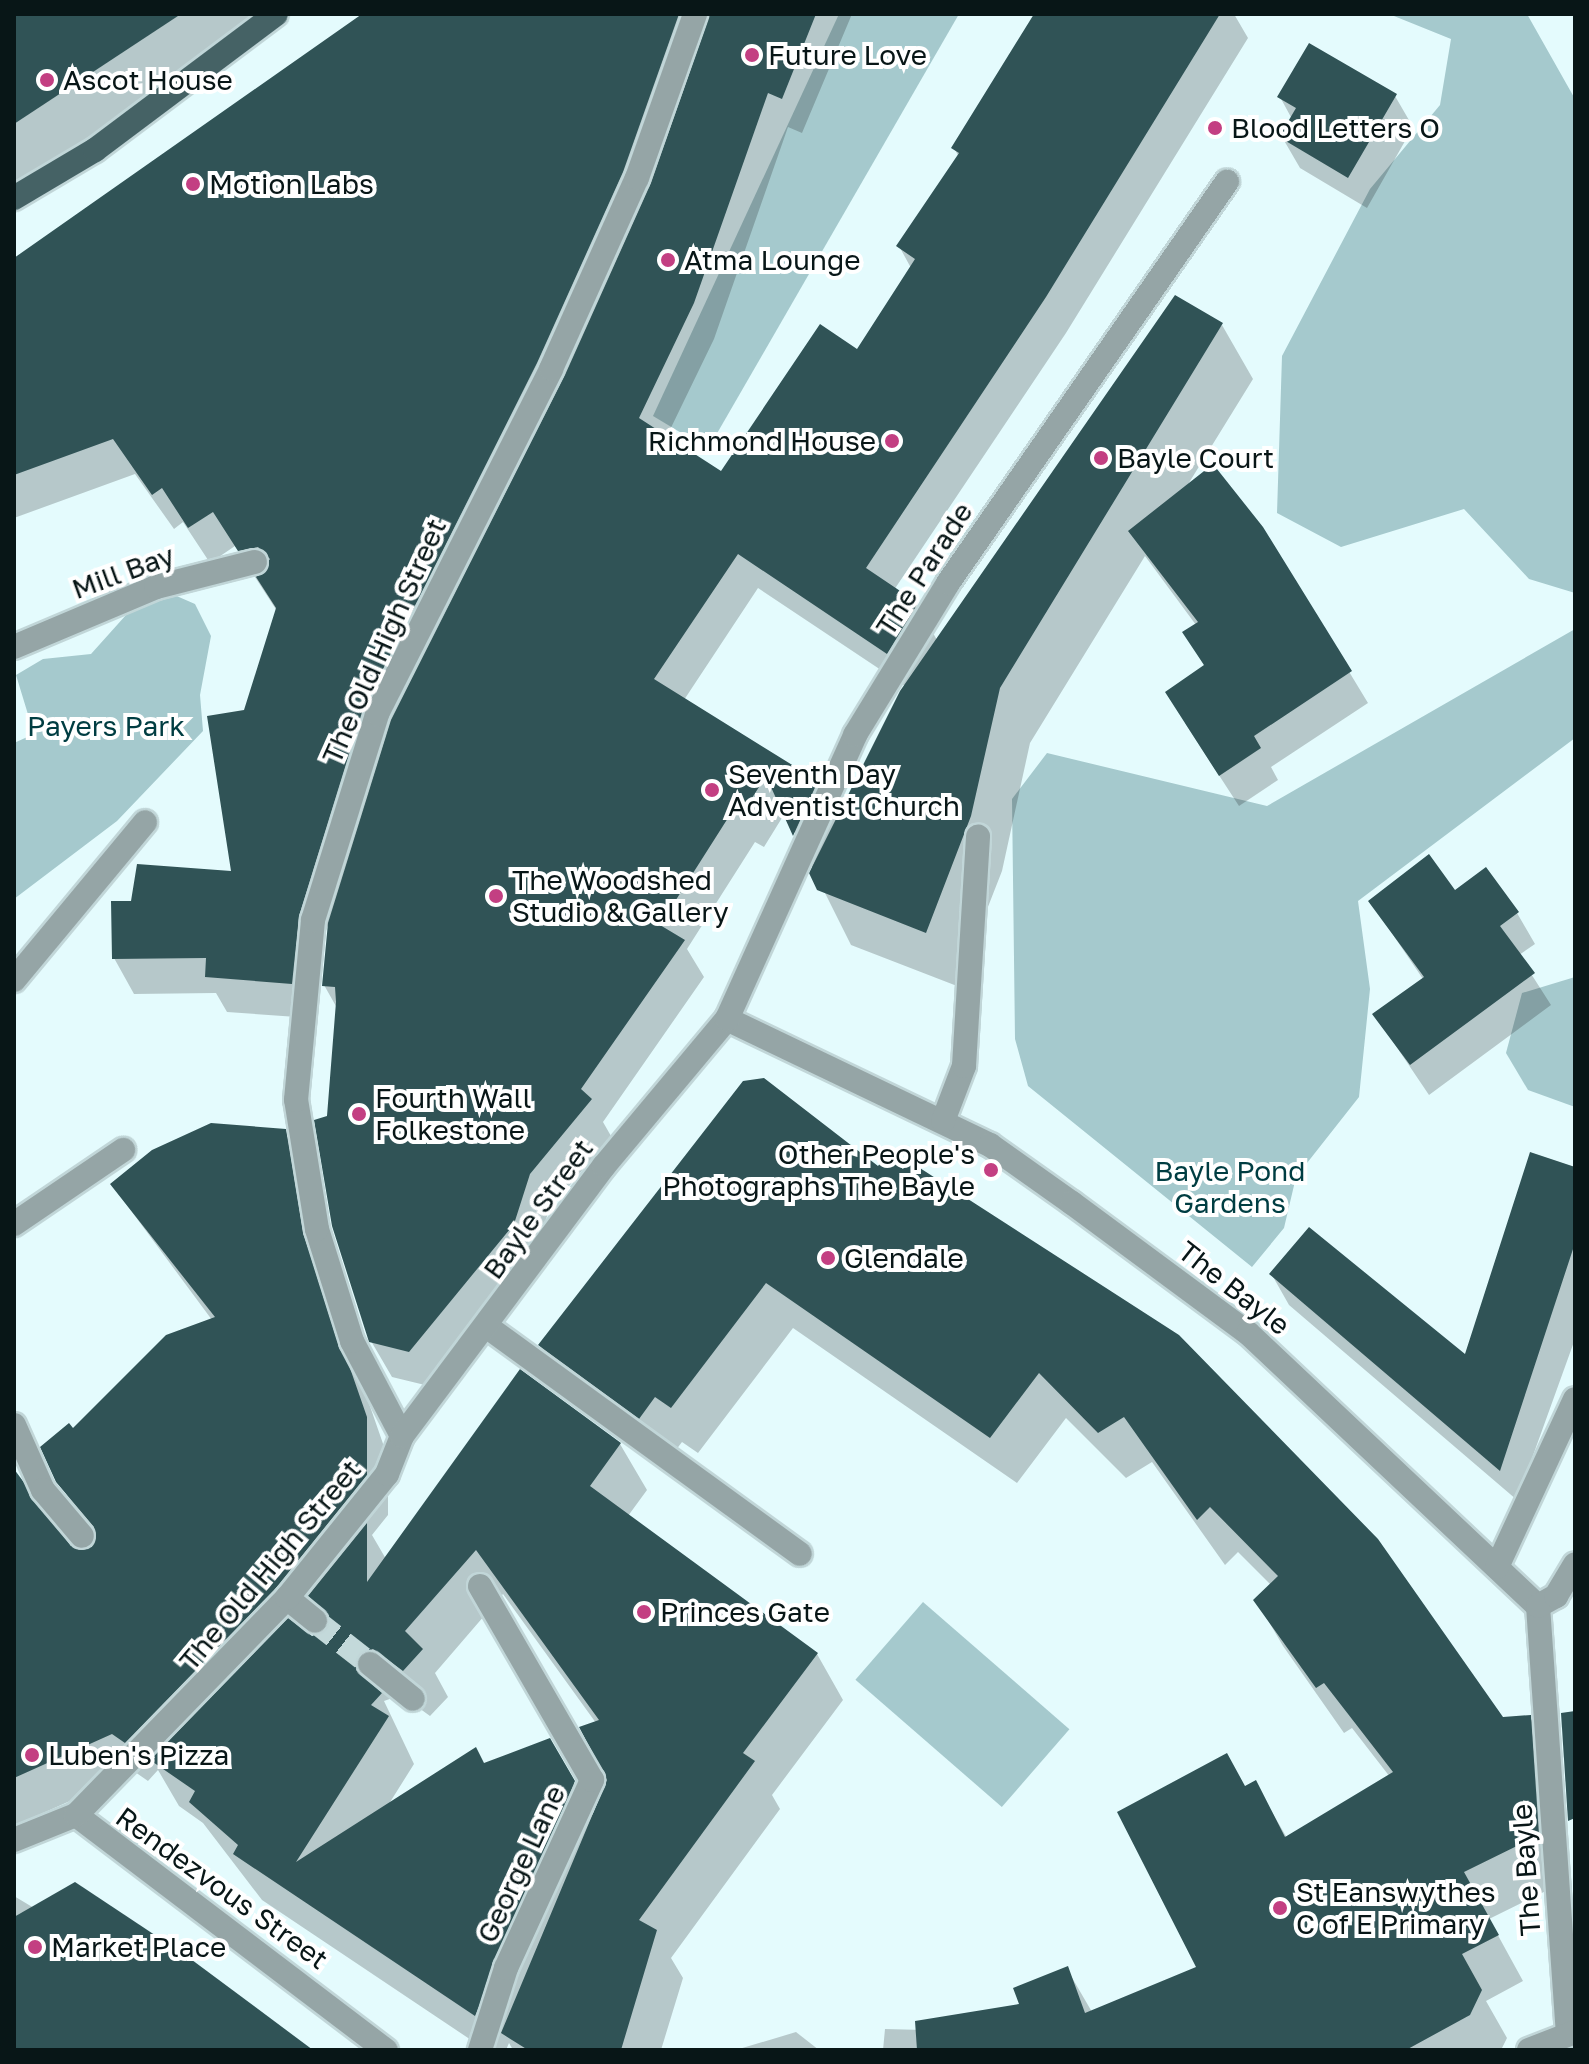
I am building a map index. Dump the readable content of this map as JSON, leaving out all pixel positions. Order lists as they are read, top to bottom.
{
  "streets": {
    "street": [
      "The Parade",
      "Mill Bay",
      "The Old High Street",
      "Bayle Street",
      "The Bayle",
      "George Lane",
      "Rendezvous Street"
    ]
  },
  "crossings": [
    ["The Parade", "Bayle Street"],
    ["The Parade", "The Bayle"],
    ["The Old High Street", "Bayle Street"],
    ["The Old High Street", "Rendezvous Street"],
    ["Bayle Street", "The Bayle"]
  ],
  "parks": ["Payers Park", "Bayle Pond Gardens"],
  "places": [
    "Future Love",
    "Ascot House",
    "Blood Letters O",
    "Motion Labs",
    "Atma Lounge",
    "Richmond House",
    "Bayle Court",
    "Seventh Day Adventist Church",
    "The Woodshed Studio & Gallery",
    "Fourth Wall Folkestone",
    "Other People's Photographs The Bayle",
    "Glendale",
    "Princes Gate",
    "Luben's Pizza",
    "St Eanswythes C of E Primary",
    "Market Place"
  ]
}
